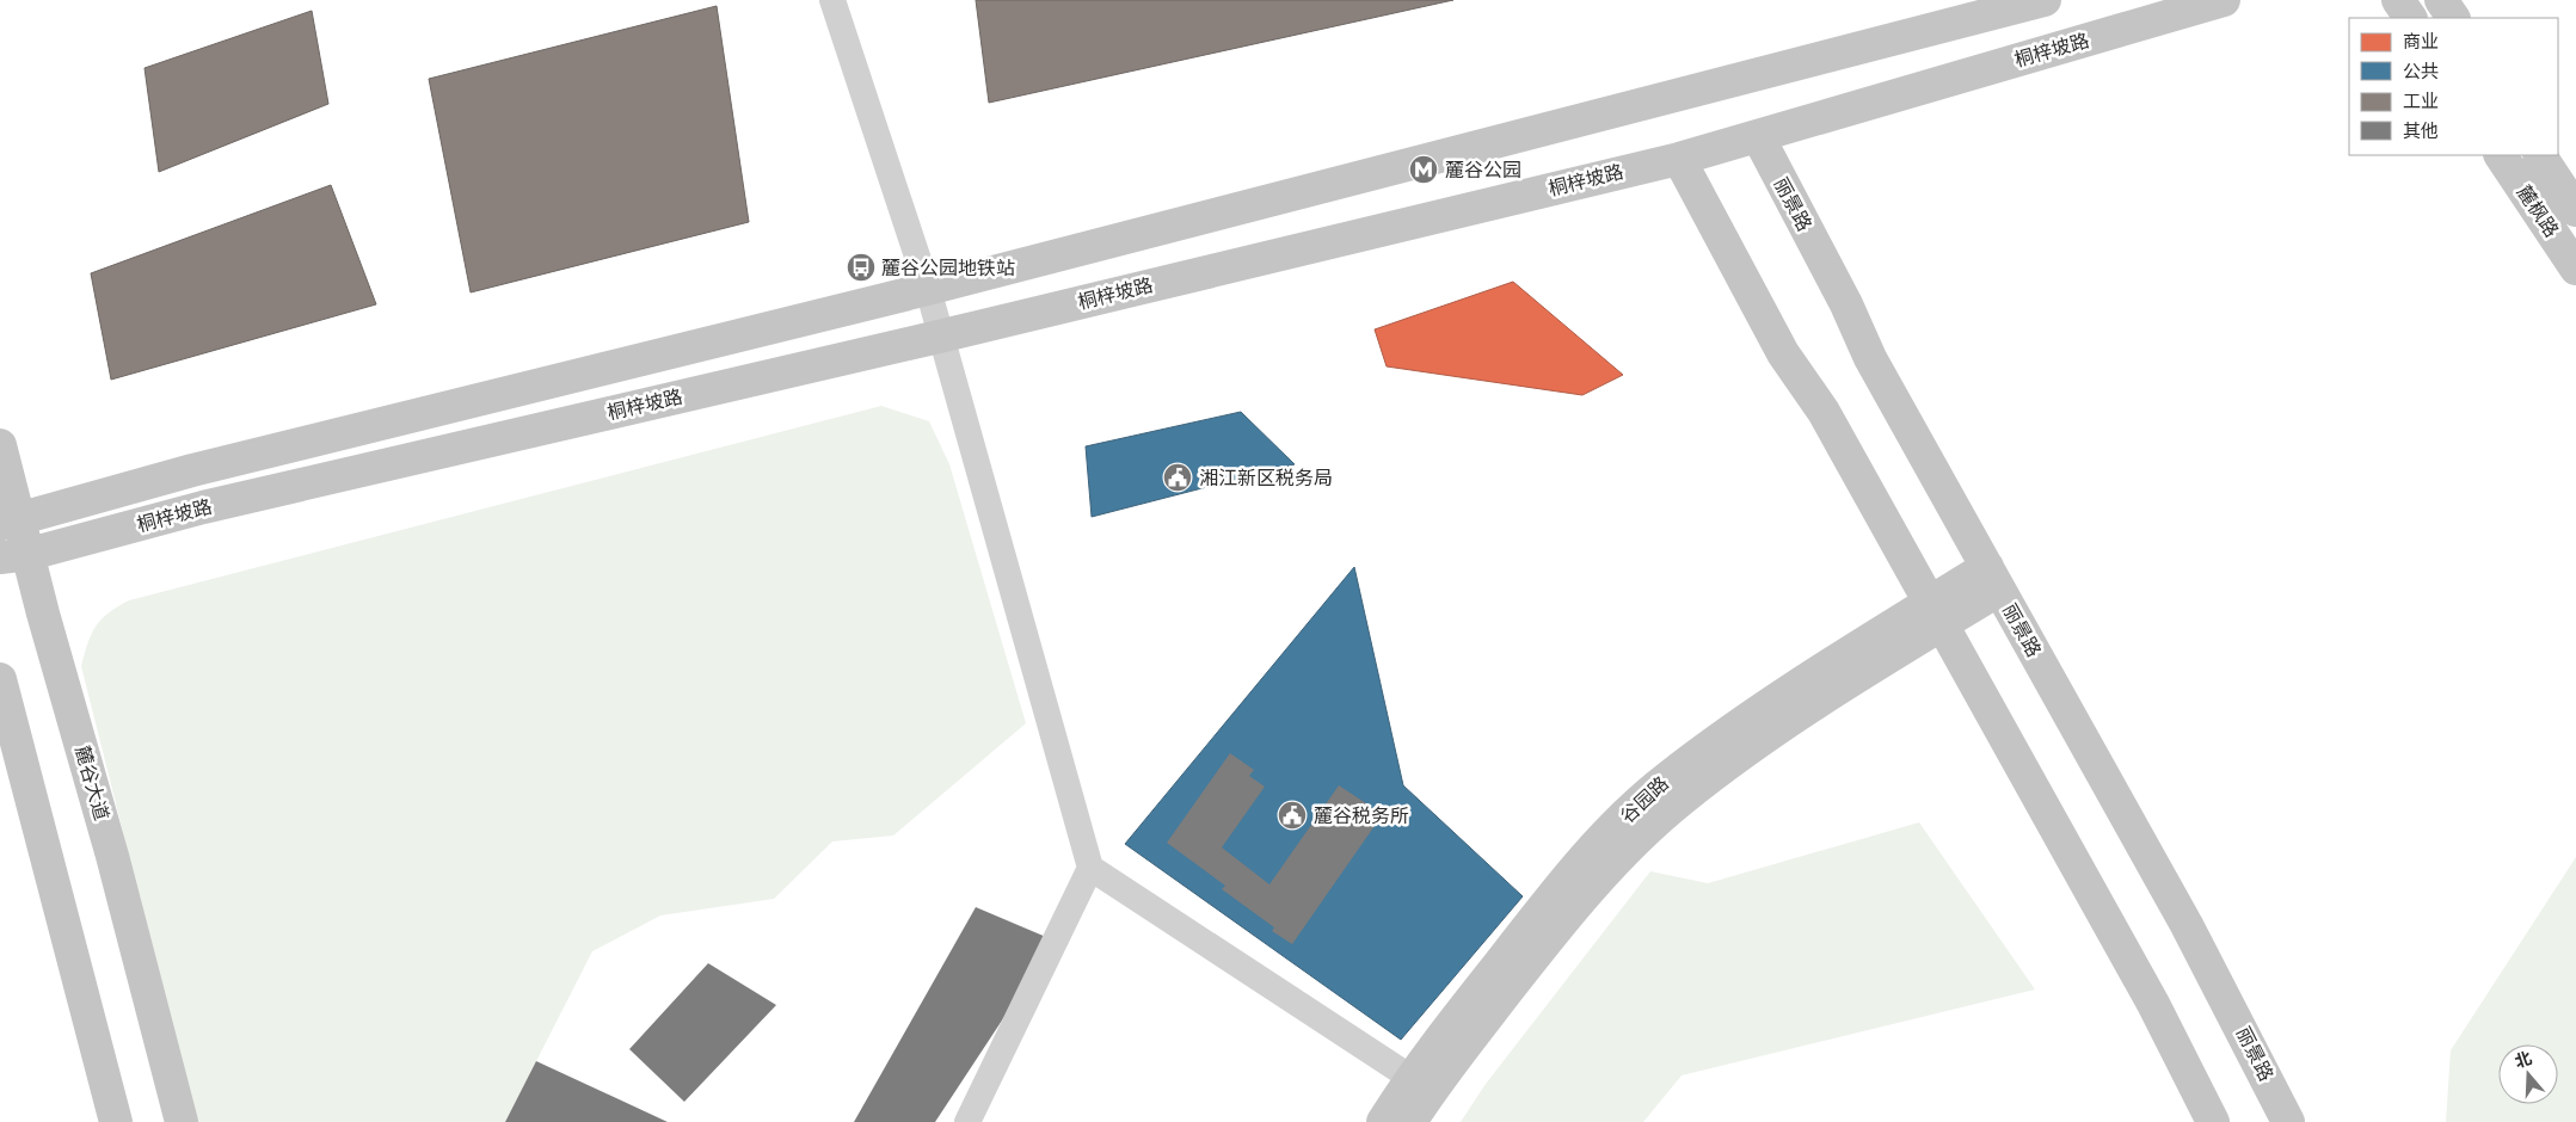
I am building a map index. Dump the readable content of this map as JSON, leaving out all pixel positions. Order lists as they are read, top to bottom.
{
  "streets": {
    "main road": [
      "桐梓坡路",
      "丽景路",
      "麓枫路",
      "麓谷大道",
      "谷园路"
    ]
  },
  "crossings": [
    ["桐梓坡路", "丽景路"],
    ["桐梓坡路", "麓谷大道"],
    ["丽景路", "谷园路"]
  ],
  "places": {
    "metro station": ["麓谷公园"],
    "bus stop": ["麓谷公园地铁站"],
    "public building": ["湘江新区税务局", "麓谷税务所"]
  },
  "legend": [
    "商业",
    "公共",
    "工业",
    "其他"
  ],
  "north": "top"
}
